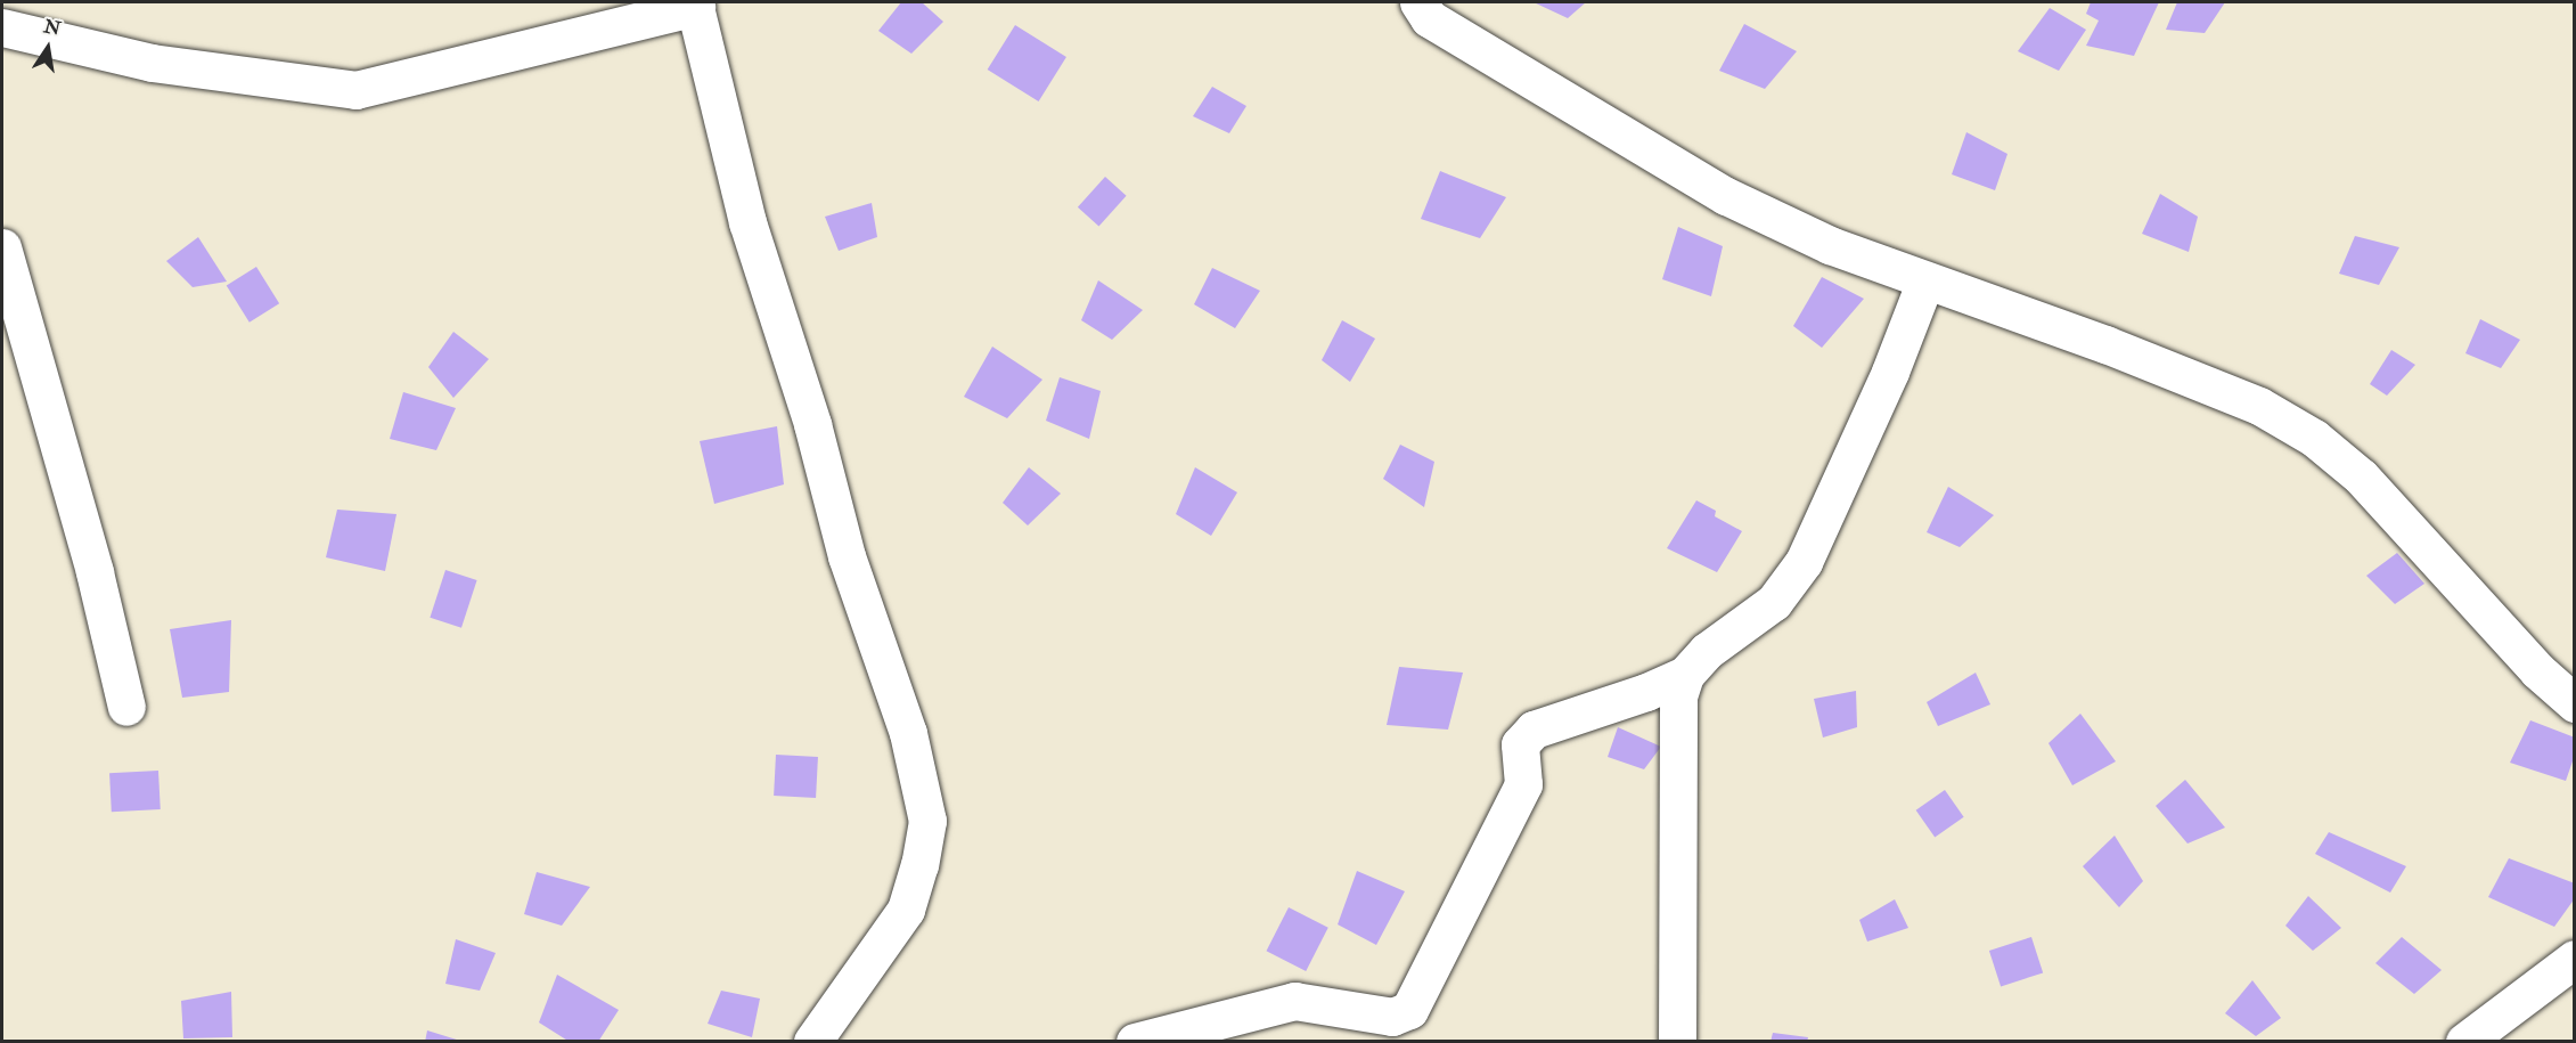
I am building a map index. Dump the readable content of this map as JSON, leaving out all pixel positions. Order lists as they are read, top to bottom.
{
  "north": "top"
}
